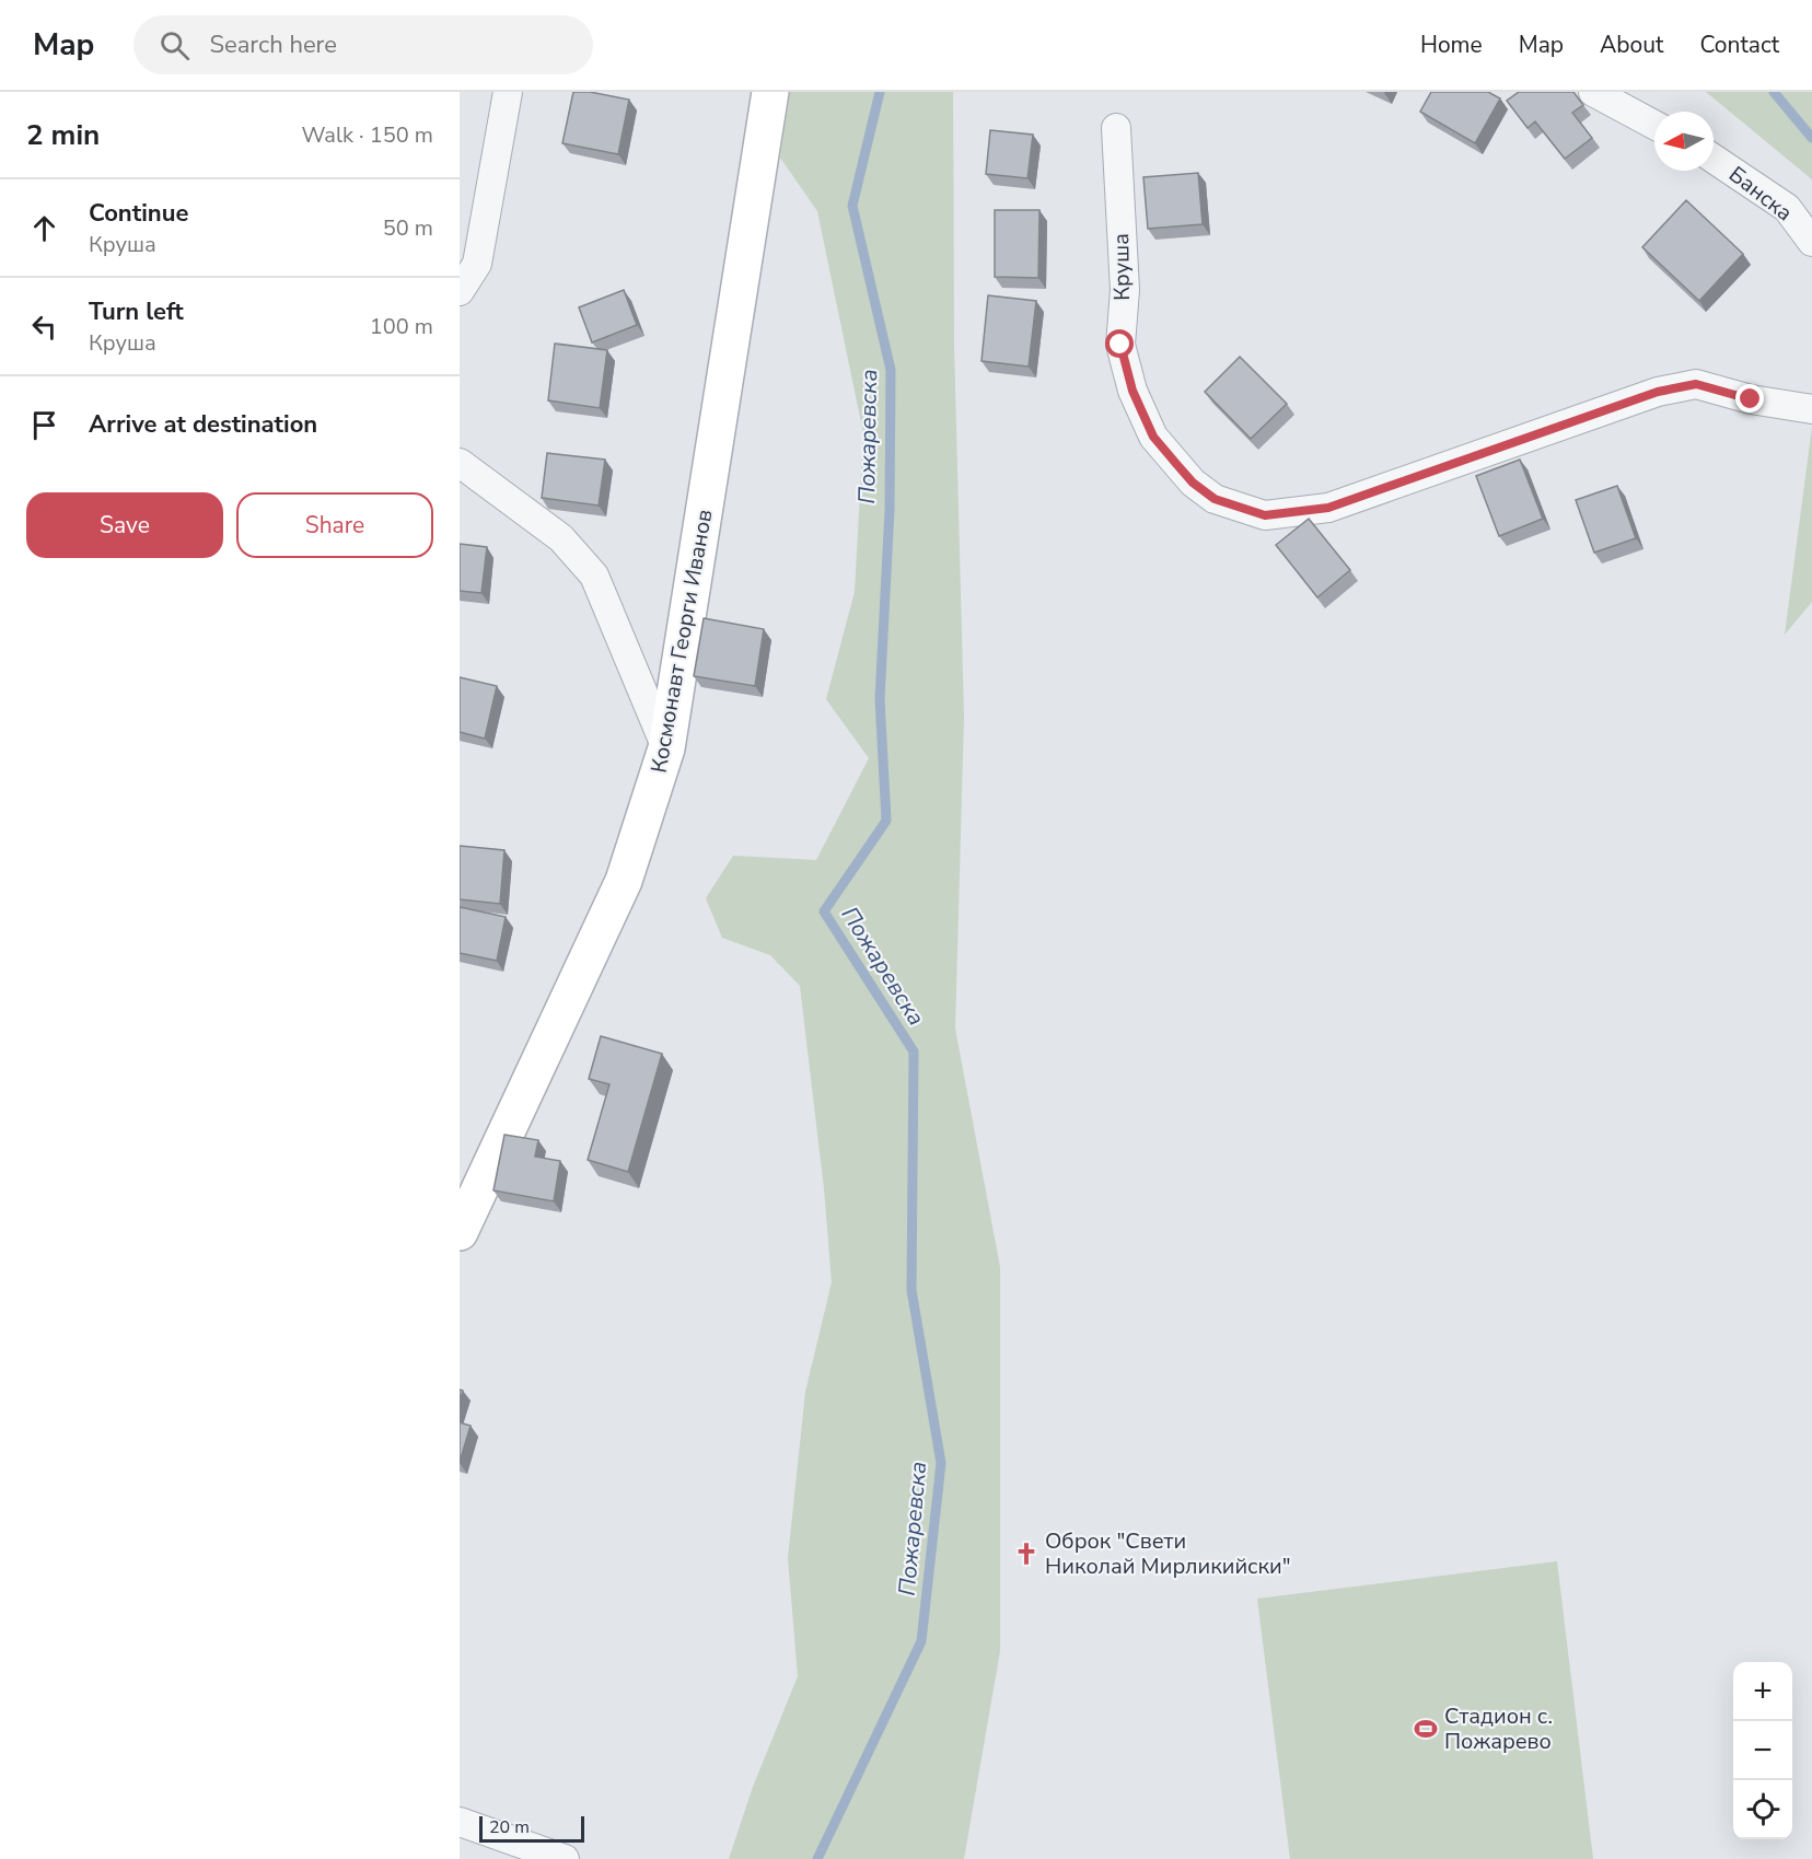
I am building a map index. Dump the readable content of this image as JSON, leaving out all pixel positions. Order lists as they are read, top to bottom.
{
  "streets": {
    "street": ["Банска", "Круша", "Космонавт Георги Иванов"]
  },
  "water": ["Пожаревска"],
  "places": {
    "church": ["Оброк \"Свети Николай Мирликийски\""],
    "sports": ["Стадион с. Пожарево"]
  },
  "scale_bar": "20 m",
  "north": "left",
  "page": {
    "header": "Map",
    "search": "Search here",
    "nav": [
      "Home",
      "Map",
      "About",
      "Contact"
    ],
    "heading": ["2 min", "Walk · 150 m"],
    "list": [
      ["Continue", "Круша", "50 m"],
      ["Turn left", "Круша", "100 m"],
      "Arrive at destination"
    ],
    "buttons": ["Save", "Share"],
    "map_buttons": ["+", "−"],
    "scale": "20 m"
  }
}
